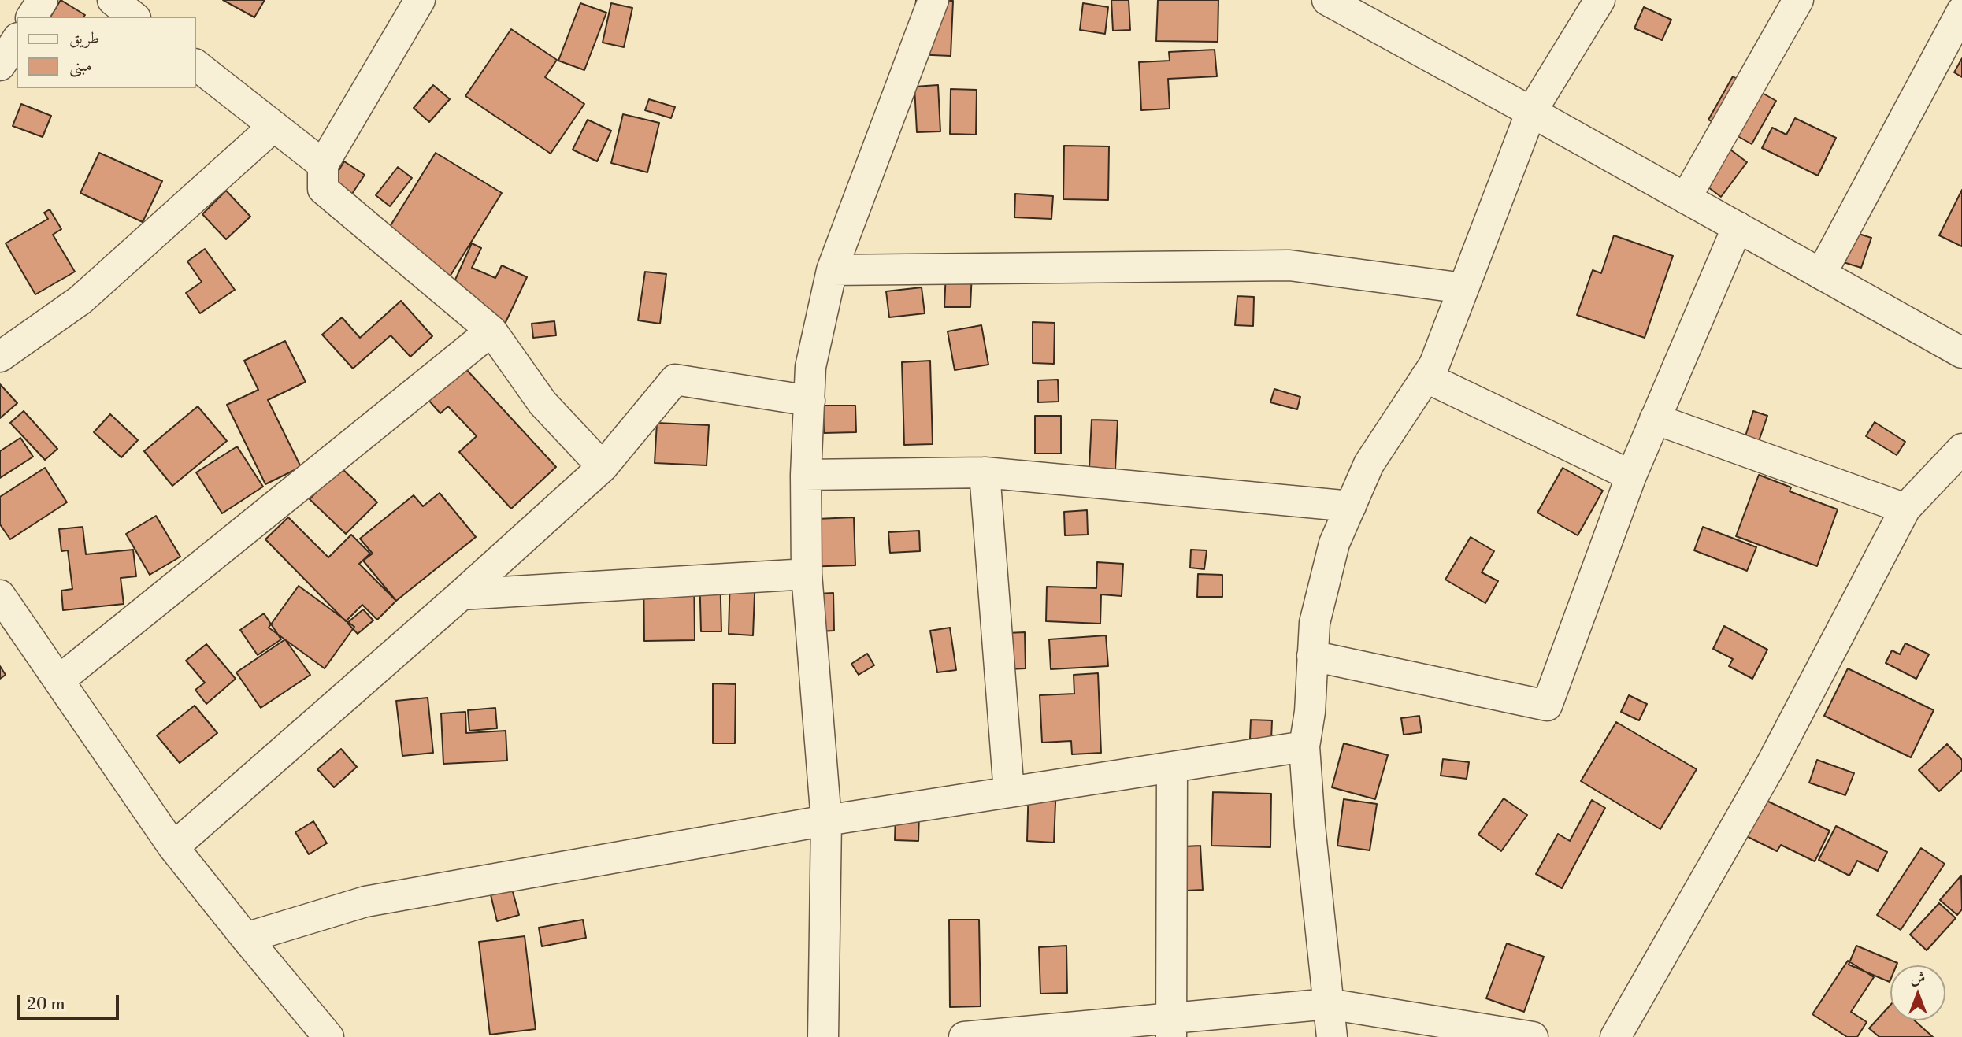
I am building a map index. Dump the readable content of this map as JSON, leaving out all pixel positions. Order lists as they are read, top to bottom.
{
  "legend": ["طريق", "مبنى"],
  "scale_bar": "20 m",
  "north": "top"
}
